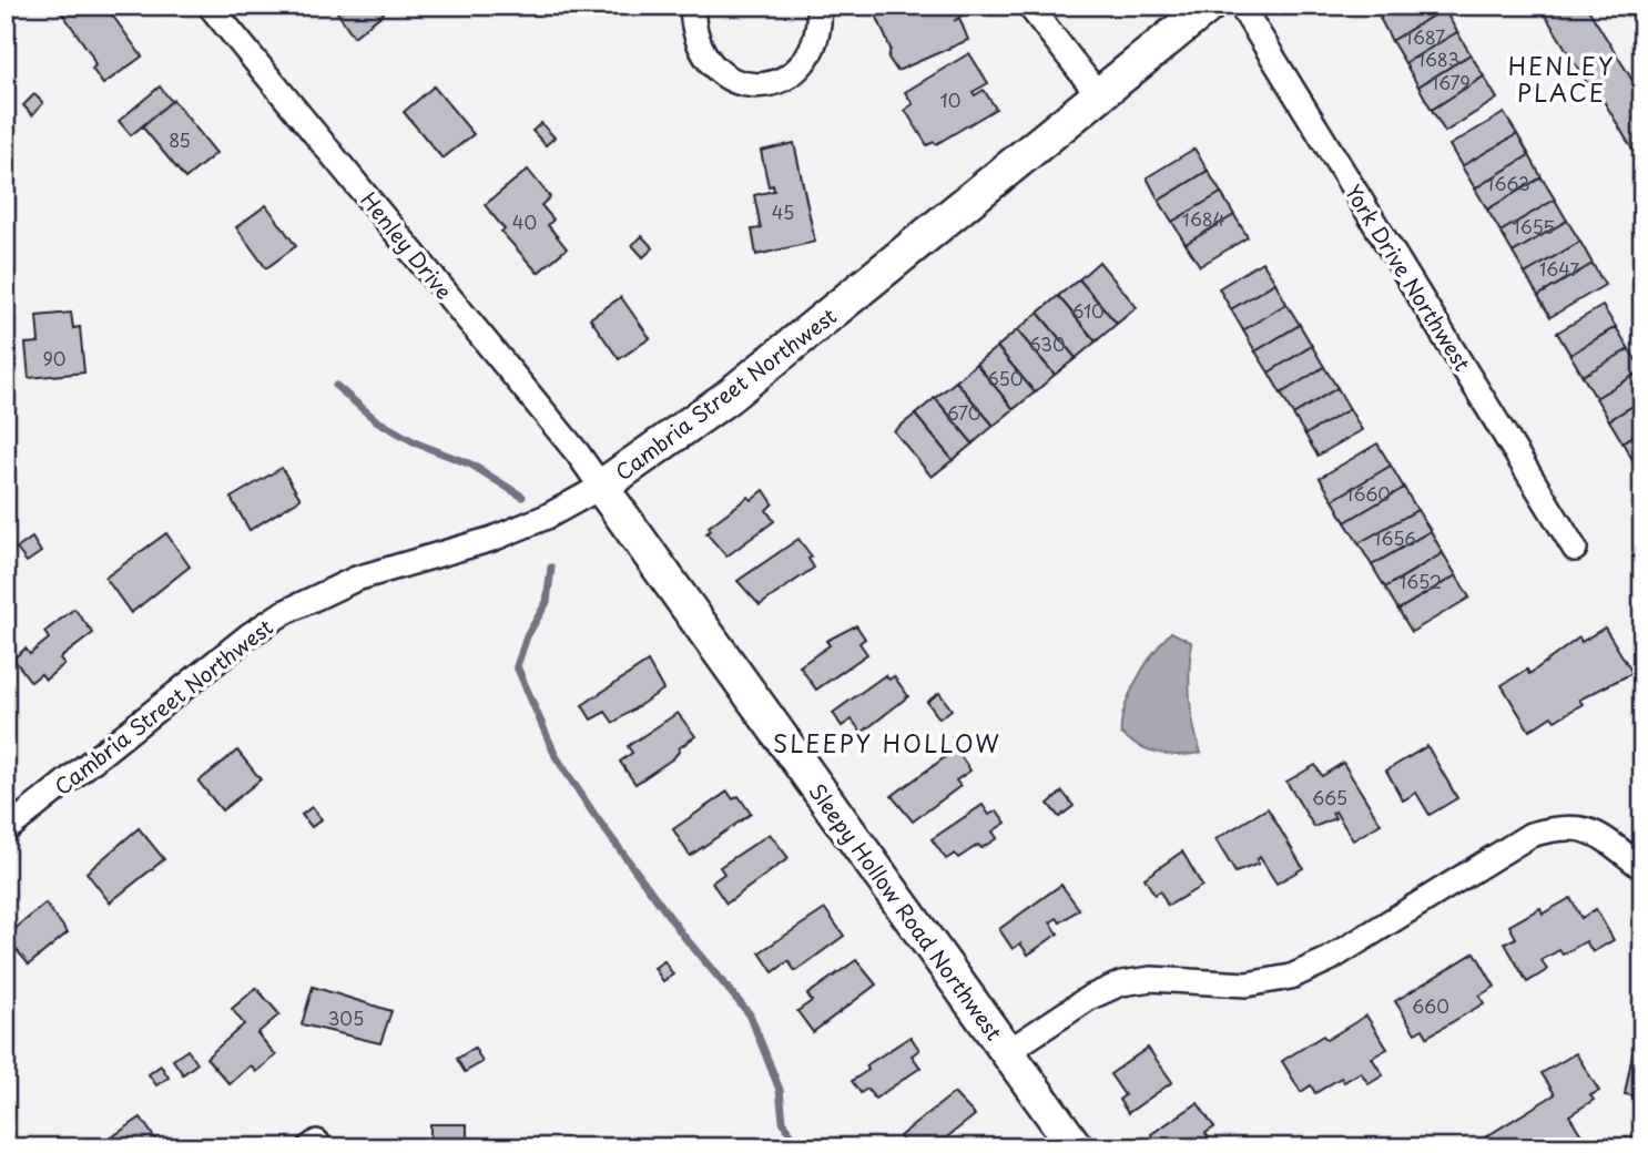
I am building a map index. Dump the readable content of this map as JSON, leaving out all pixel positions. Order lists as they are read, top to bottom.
{
  "streets": {
    "street": [
      "Henley Drive",
      "York Drive Northwest",
      "Cambria Street Northwest",
      "Sleepy Hollow Road Northwest"
    ]
  },
  "crossings": [
    ["Henley Drive", "Cambria Street Northwest"],
    ["Henley Drive", "Sleepy Hollow Road Northwest"],
    ["Cambria Street Northwest", "Sleepy Hollow Road Northwest"]
  ],
  "districts": ["HENLEY PLACE", "SLEEPY HOLLOW"],
  "house_numbers": [
    "1687",
    "1683",
    "1679",
    "10",
    "85",
    "1663",
    "45",
    "1684",
    "40",
    "1655",
    "1647",
    "610",
    "630",
    "90",
    "650",
    "670",
    "1660",
    "1656",
    "1652",
    "665",
    "660",
    "305"
  ]
}
